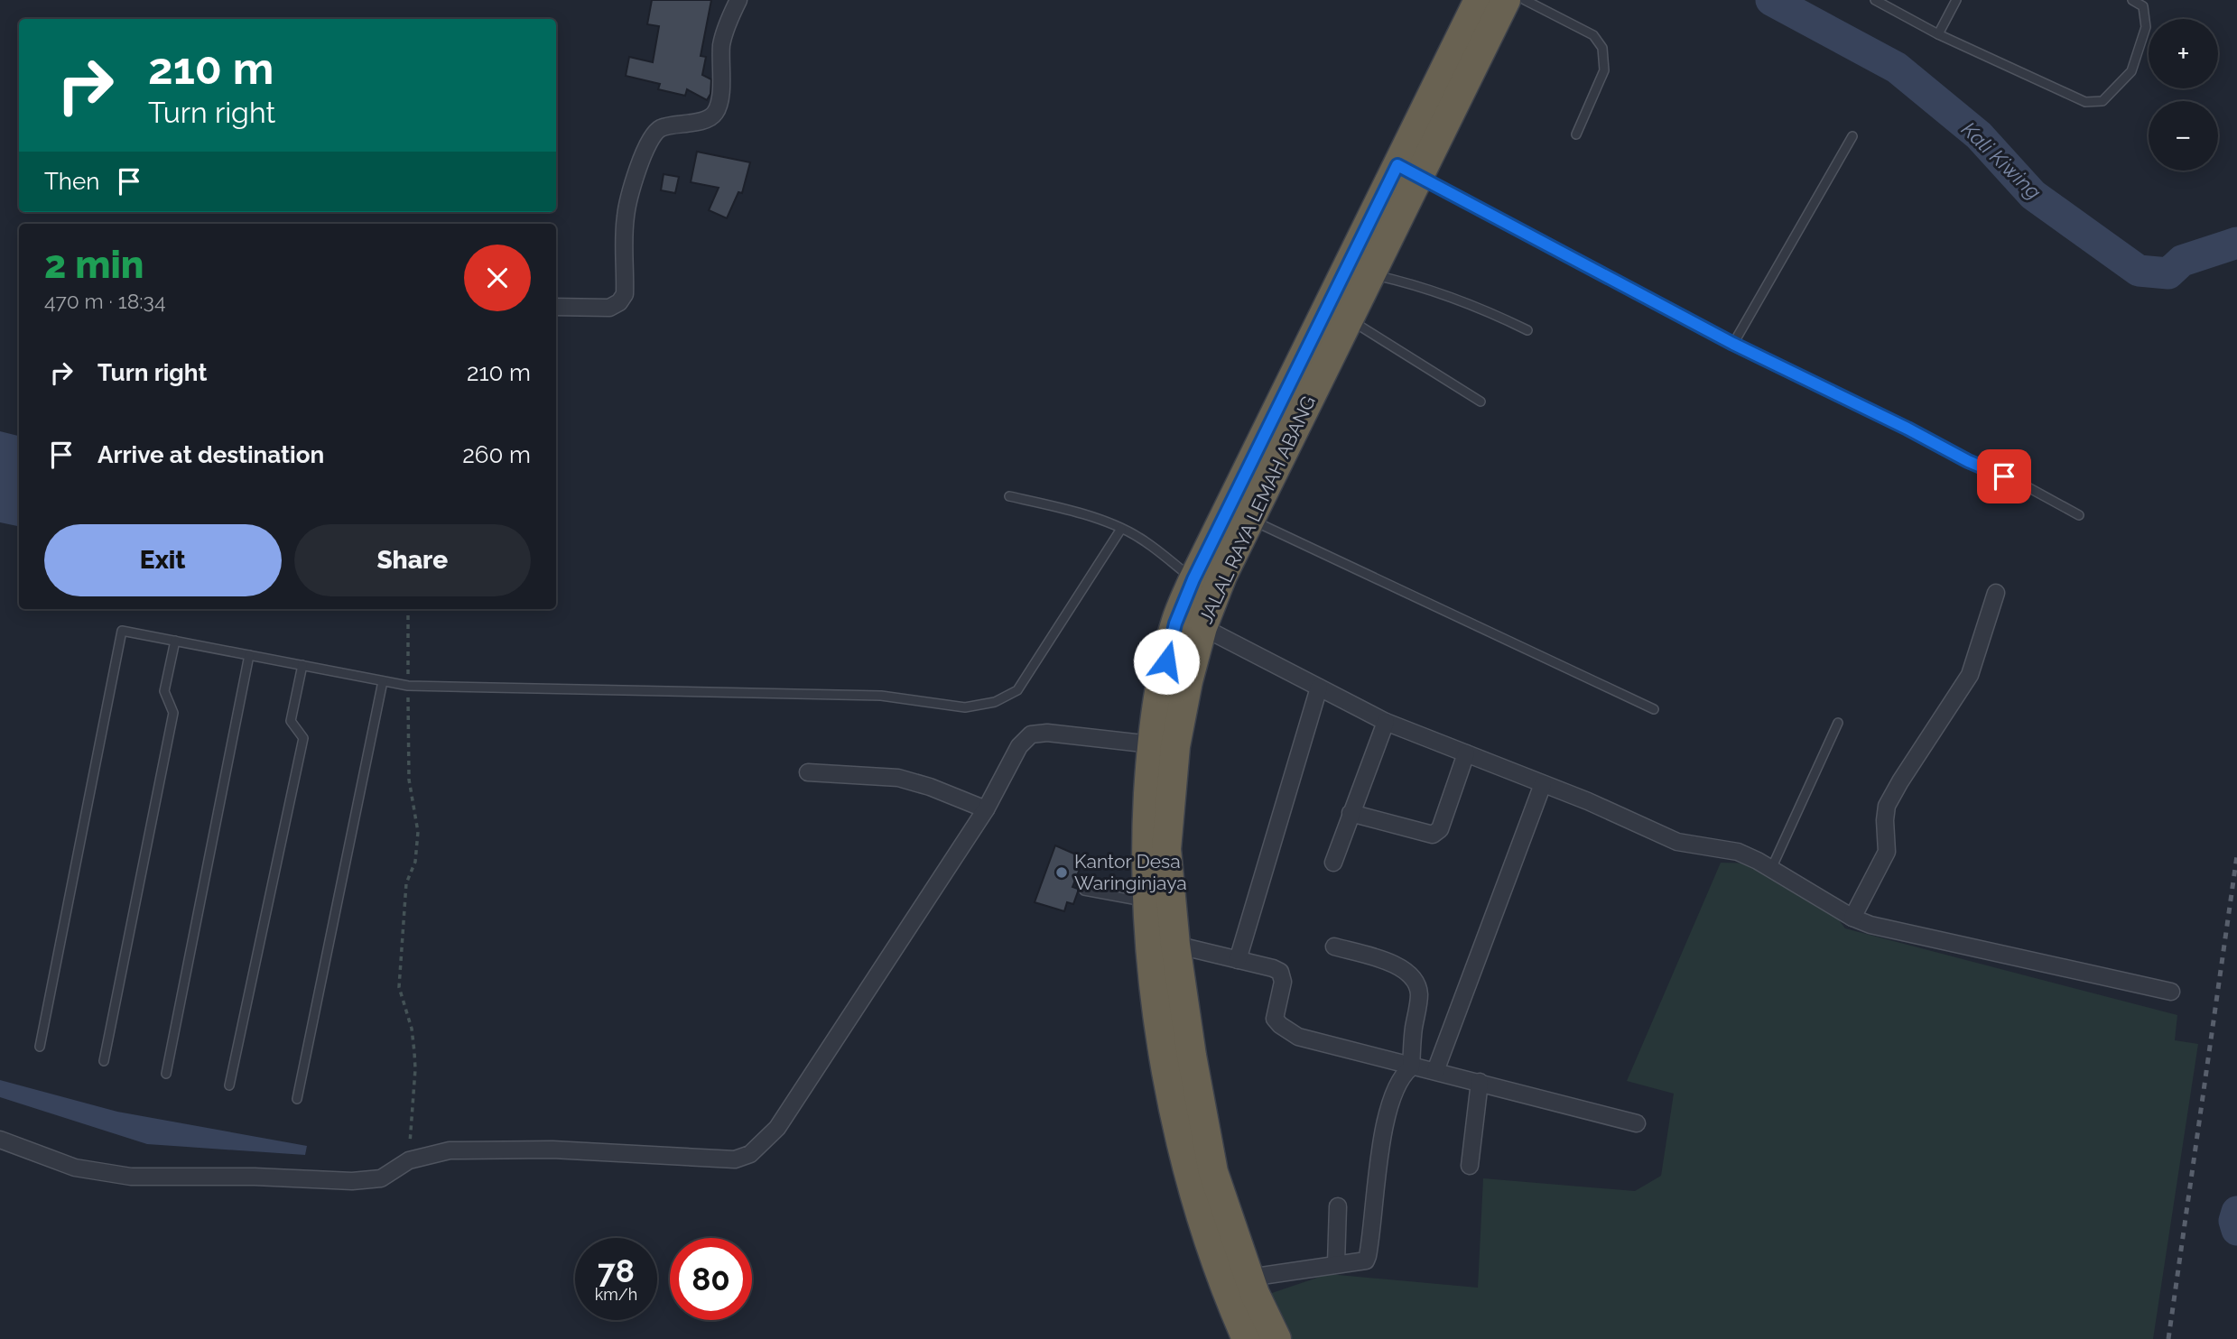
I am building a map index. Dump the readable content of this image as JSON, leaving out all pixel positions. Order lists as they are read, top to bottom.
{
  "streets": {
    "highway": ["JALAL RAYA LEMAH ABANG"]
  },
  "water": ["Kali Kiwing"],
  "places": ["Kantor Desa Waringinjaya"],
  "page": {
    "map_buttons": ["+", "−"],
    "turn": ["210 m", "Turn right"],
    "then": "Then",
    "heading": ["2 min", "470 m · 18:34"],
    "list": [
      {
        "name": "Turn right",
        "value": "210 m"
      },
      {
        "name": "Arrive at destination",
        "value": "260 m"
      }
    ],
    "buttons": ["Exit", "Share"],
    "speed": "78 km/h",
    "limit": "80"
  }
}
